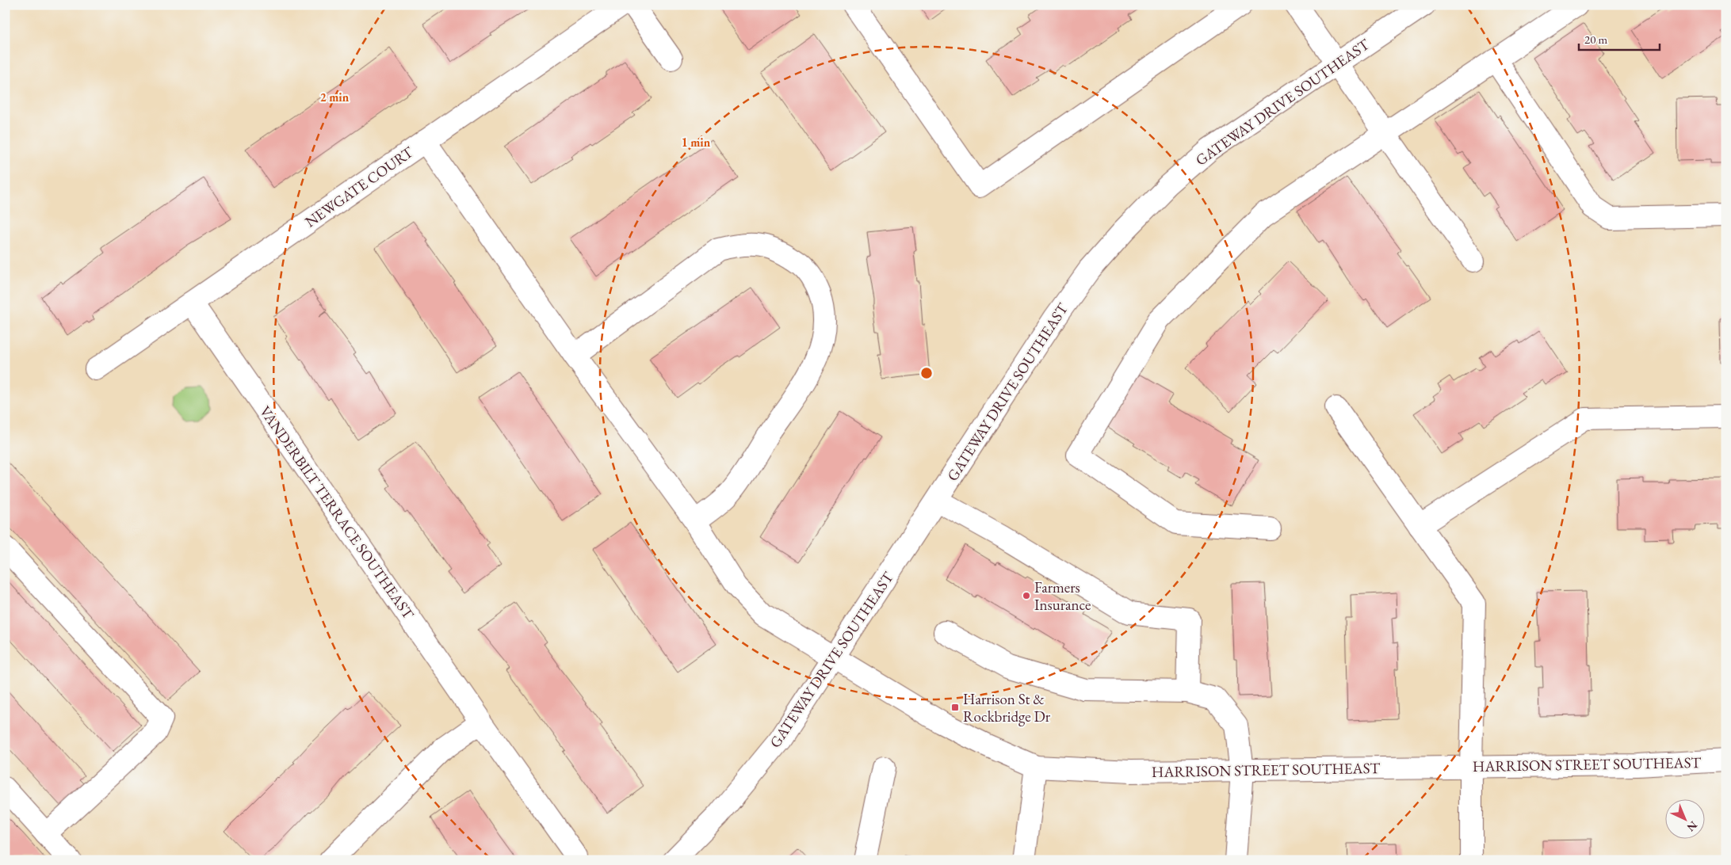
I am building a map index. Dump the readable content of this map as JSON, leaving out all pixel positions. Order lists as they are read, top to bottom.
{
  "streets": {
    "street": [
      "GATEWAY DRIVE SOUTHEAST",
      "NEWGATE COURT",
      "VANDERBILT TERRACE SOUTHEAST",
      "HARRISON STREET SOUTHEAST"
    ]
  },
  "crossings": [
    ["GATEWAY DRIVE SOUTHEAST", "HARRISON STREET SOUTHEAST"],
    ["NEWGATE COURT", "VANDERBILT TERRACE SOUTHEAST"]
  ],
  "places": {
    "other": ["Farmers Insurance"],
    "transit": ["Harrison St & Rockbridge Dr"]
  },
  "scale_bar": "20 m",
  "north": "bottom right",
  "rings": ["2 min", "1 min"]
}
